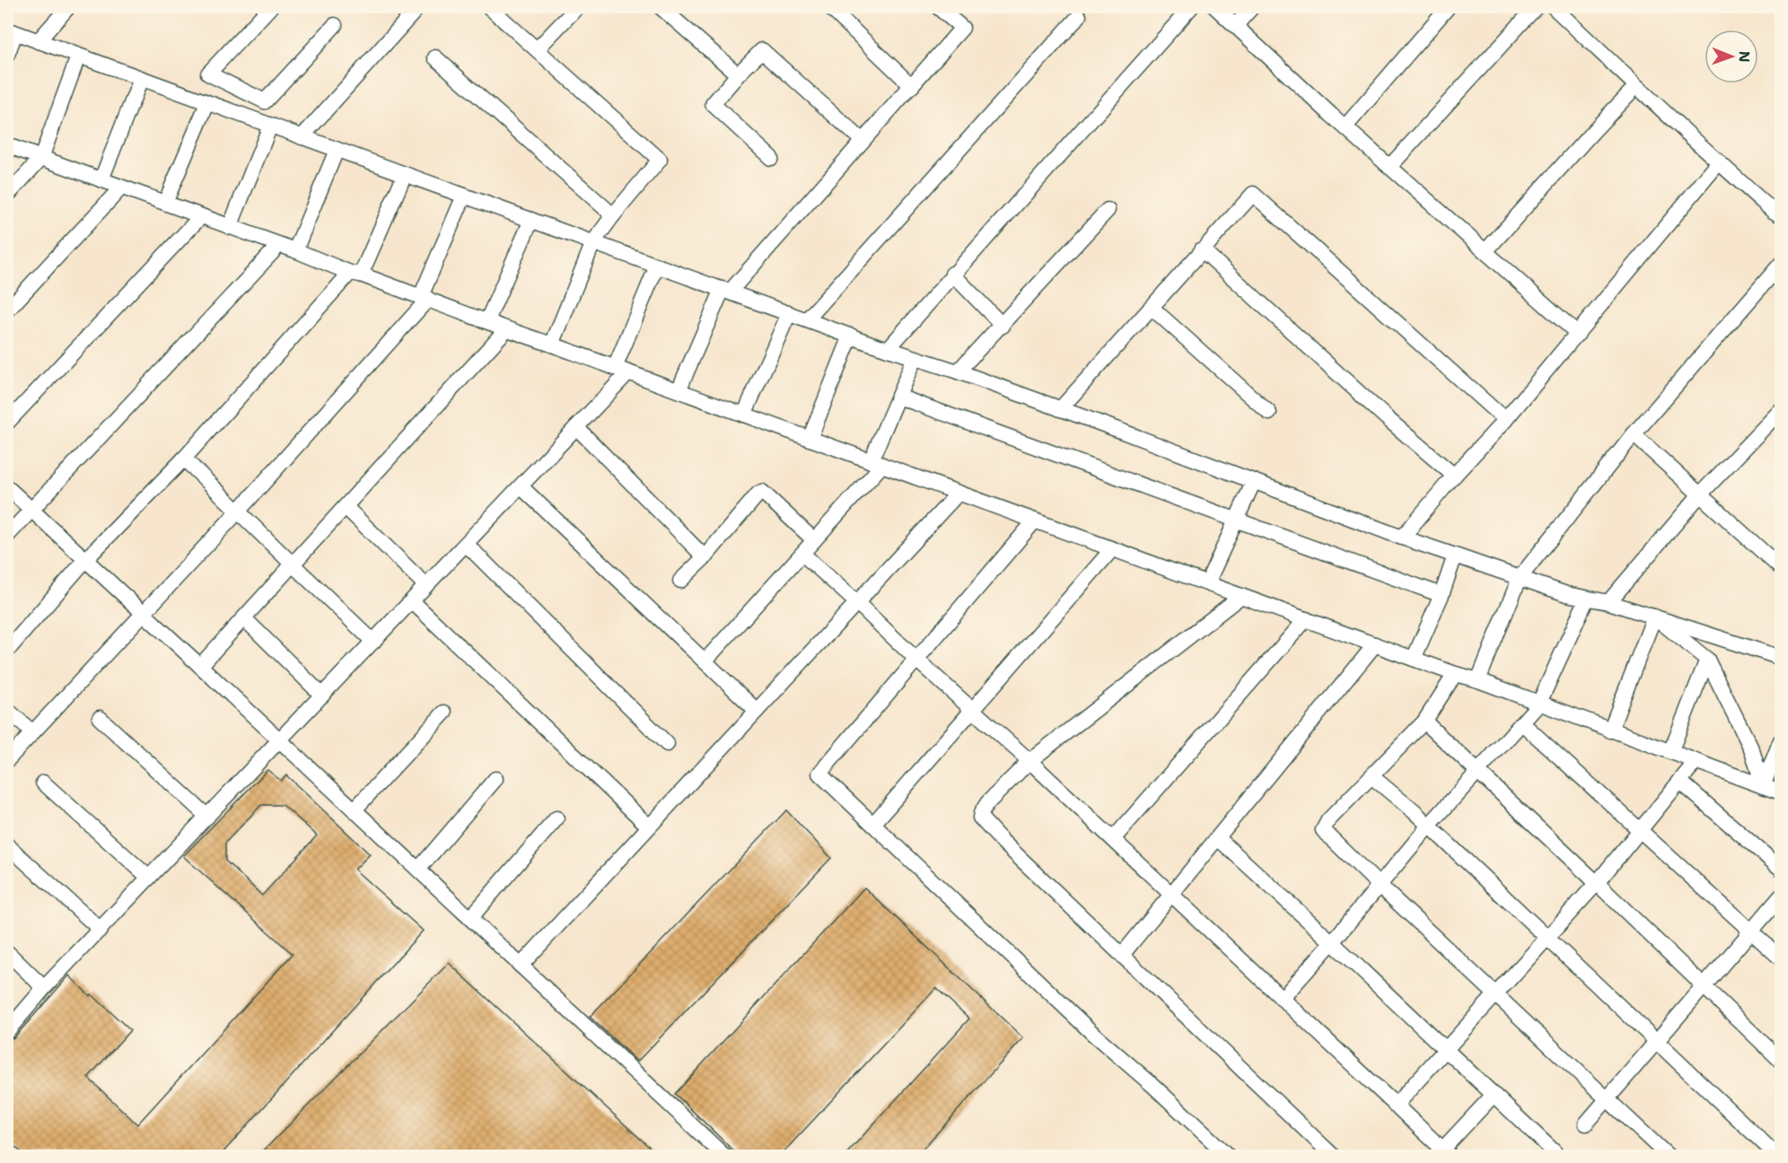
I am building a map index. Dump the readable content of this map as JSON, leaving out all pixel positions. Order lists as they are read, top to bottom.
{
  "north": "right"
}
